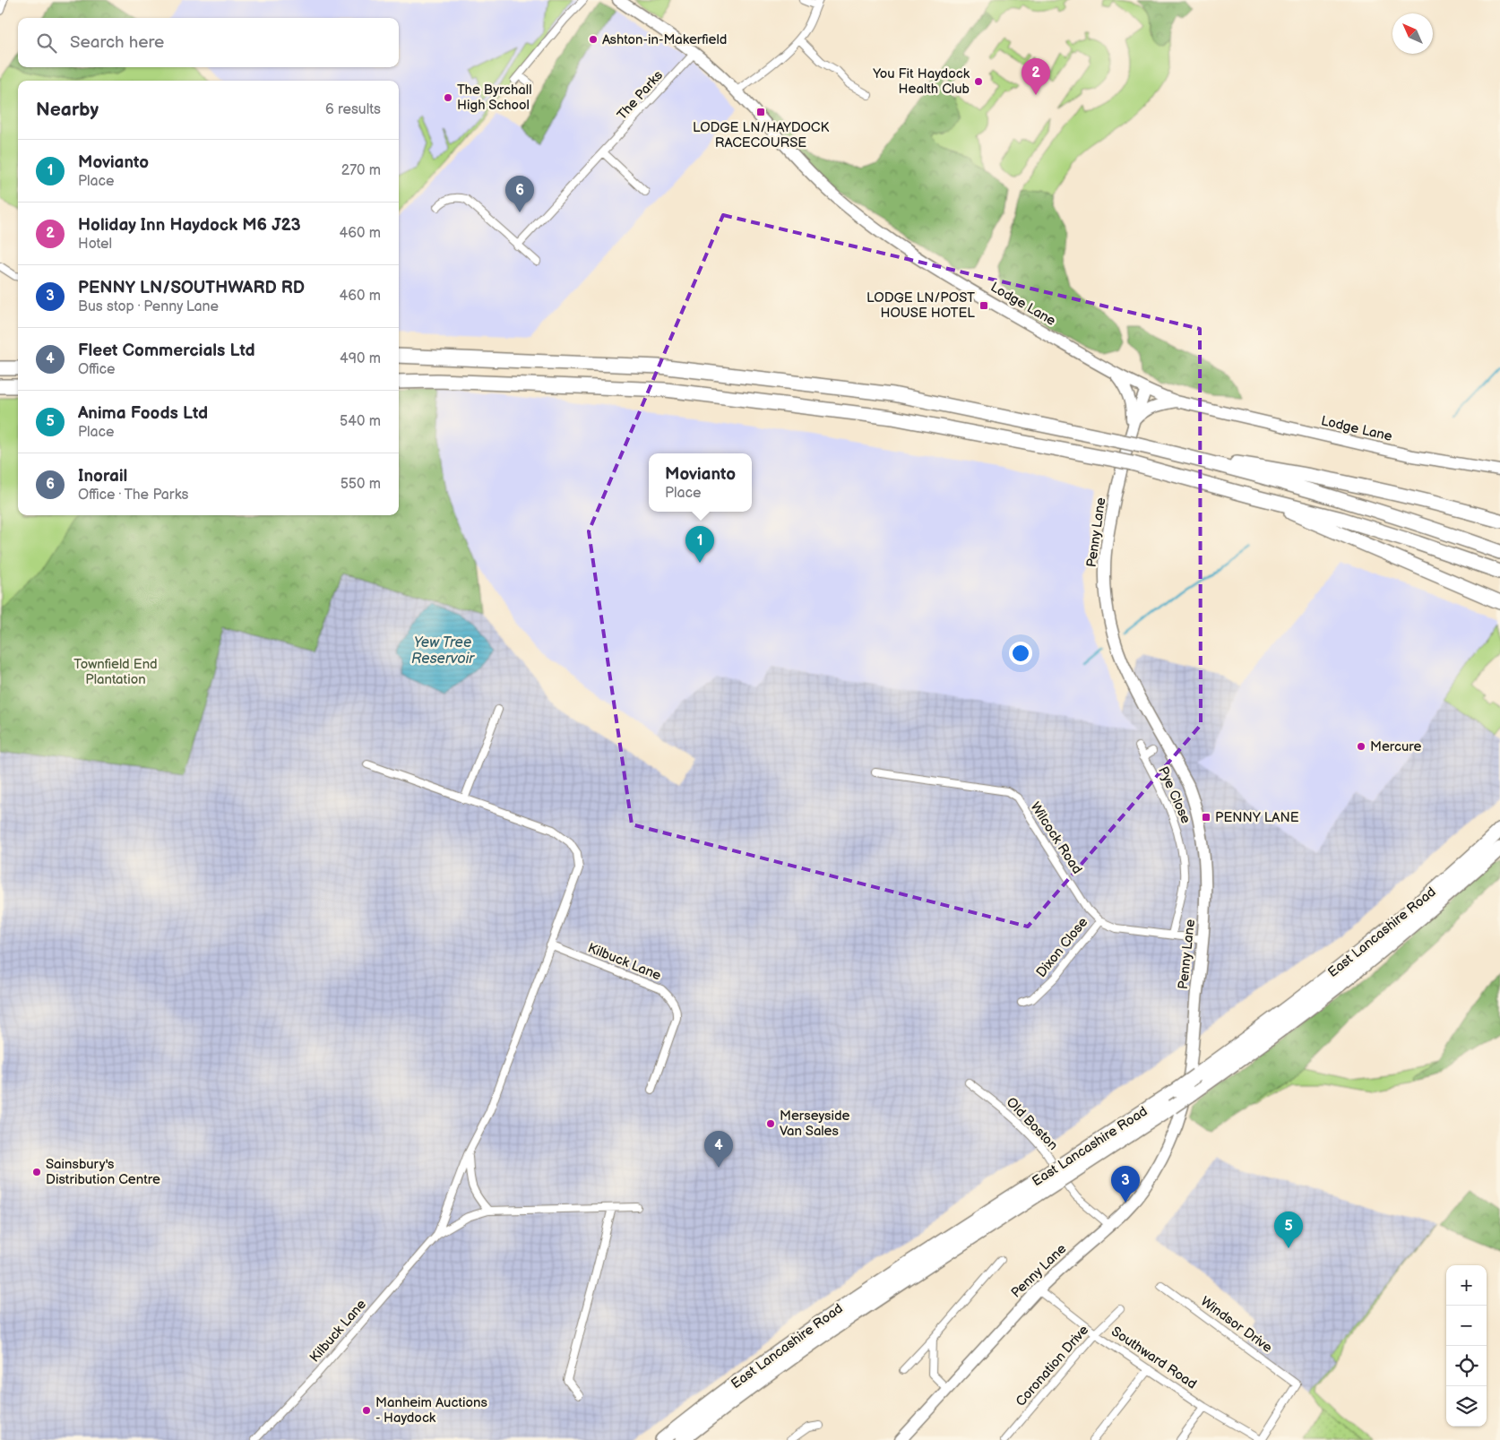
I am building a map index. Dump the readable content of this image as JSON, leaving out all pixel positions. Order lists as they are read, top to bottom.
{
  "streets": {
    "highway": ["East Lancashire Road"],
    "main road": ["Lodge Lane", "Penny Lane"],
    "street": [
      "The Parks",
      "Pye Close",
      "Wilcock Road",
      "Dixon Close",
      "Kilbuck Lane",
      "Old Boston",
      "Windsor Drive",
      "Southward Road",
      "Coronation Drive"
    ]
  },
  "crossings": [
    ["The Parks", "Lodge Lane"],
    ["Lodge Lane", "Penny Lane"],
    ["Penny Lane", "Wilcock Road"],
    ["Penny Lane", "Old Boston"],
    ["Penny Lane", "Southward Road"],
    ["Pye Close", "Wilcock Road"],
    ["Wilcock Road", "Dixon Close"],
    ["Windsor Drive", "Southward Road"],
    ["Southward Road", "Coronation Drive"]
  ],
  "water": ["Yew Tree Reservoir"],
  "parks": ["Townfield End Plantation"],
  "places": {
    "other": [
      "Ashton-in-Makerfield",
      "You Fit Haydock Health Club",
      "The Byrchall High School",
      "Mercure",
      "Merseyside Van Sales",
      "Sainsbury's Distribution Centre",
      "Manheim Auctions - Haydock"
    ],
    "transit": ["LODGE LN/HAYDOCK RACECOURSE", "LODGE LN/POST HOUSE HOTEL", "PENNY LANE"]
  },
  "north": "top left",
  "page": {
    "search": "Search here",
    "pins": [
      "2",
      "6",
      "1",
      "4",
      "3",
      "5"
    ],
    "heading": ["Nearby", "6 results"],
    "list": [
      {
        "mark": "1",
        "name": "Movianto",
        "note": "Place",
        "value": "270 m"
      },
      {
        "mark": "2",
        "name": "Holiday Inn Haydock M6 J23",
        "note": "Hotel",
        "value": "460 m"
      },
      {
        "mark": "3",
        "name": "PENNY LN/SOUTHWARD RD",
        "note": "Bus stop · Penny Lane",
        "value": "460 m"
      },
      {
        "mark": "4",
        "name": "Fleet Commercials Ltd",
        "note": "Office",
        "value": "490 m"
      },
      {
        "mark": "5",
        "name": "Anima Foods Ltd",
        "note": "Place",
        "value": "540 m"
      },
      {
        "mark": "6",
        "name": "Inorail",
        "note": "Office · The Parks",
        "value": "550 m"
      }
    ],
    "popup": ["Movianto", "Place"],
    "map_buttons": ["+", "−"]
  }
}
